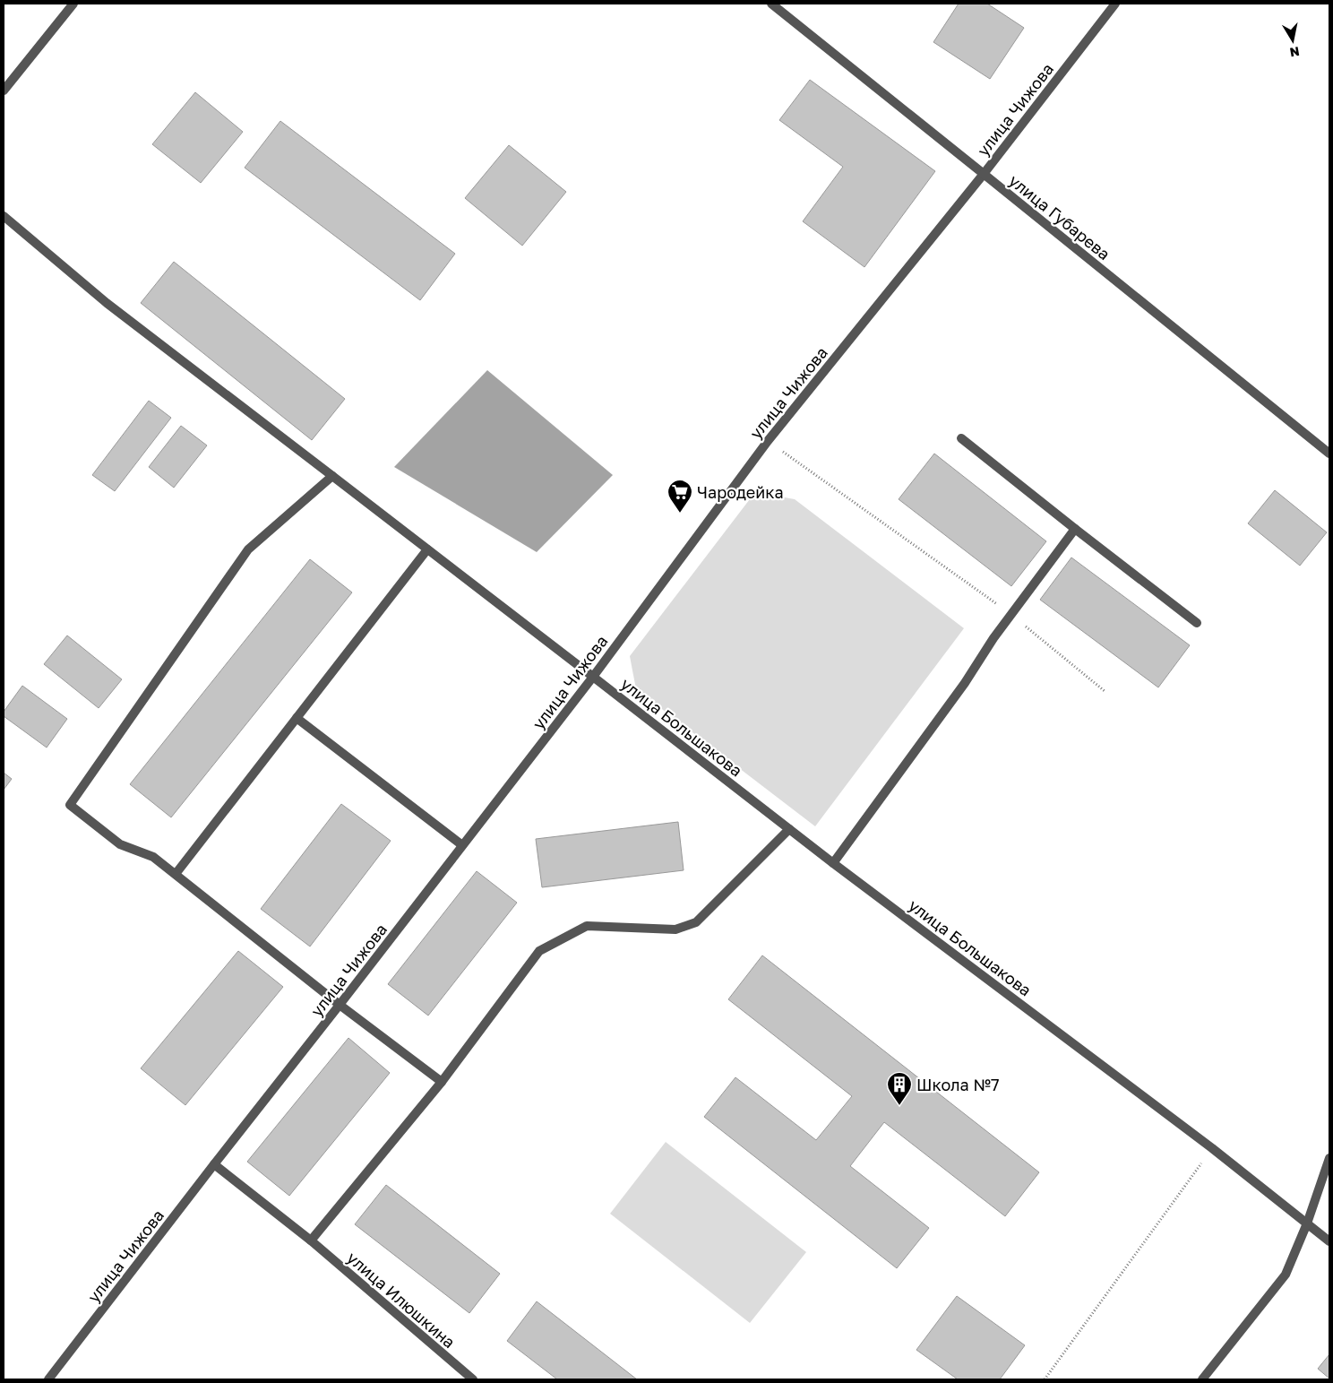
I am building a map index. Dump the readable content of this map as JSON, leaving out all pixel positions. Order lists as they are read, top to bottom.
{
  "streets": {
    "street": [
      "улица Чижова",
      "улица Губарева",
      "улица Большакова",
      "улица Илюшкина"
    ]
  },
  "crossings": [
    ["улица Чижова", "улица Губарева"],
    ["улица Чижова", "улица Большакова"],
    ["улица Чижова", "улица Илюшкина"]
  ],
  "places": {
    "supermarket": ["Чародейка"],
    "building": ["Школа №7"]
  },
  "north": "bottom"
}
